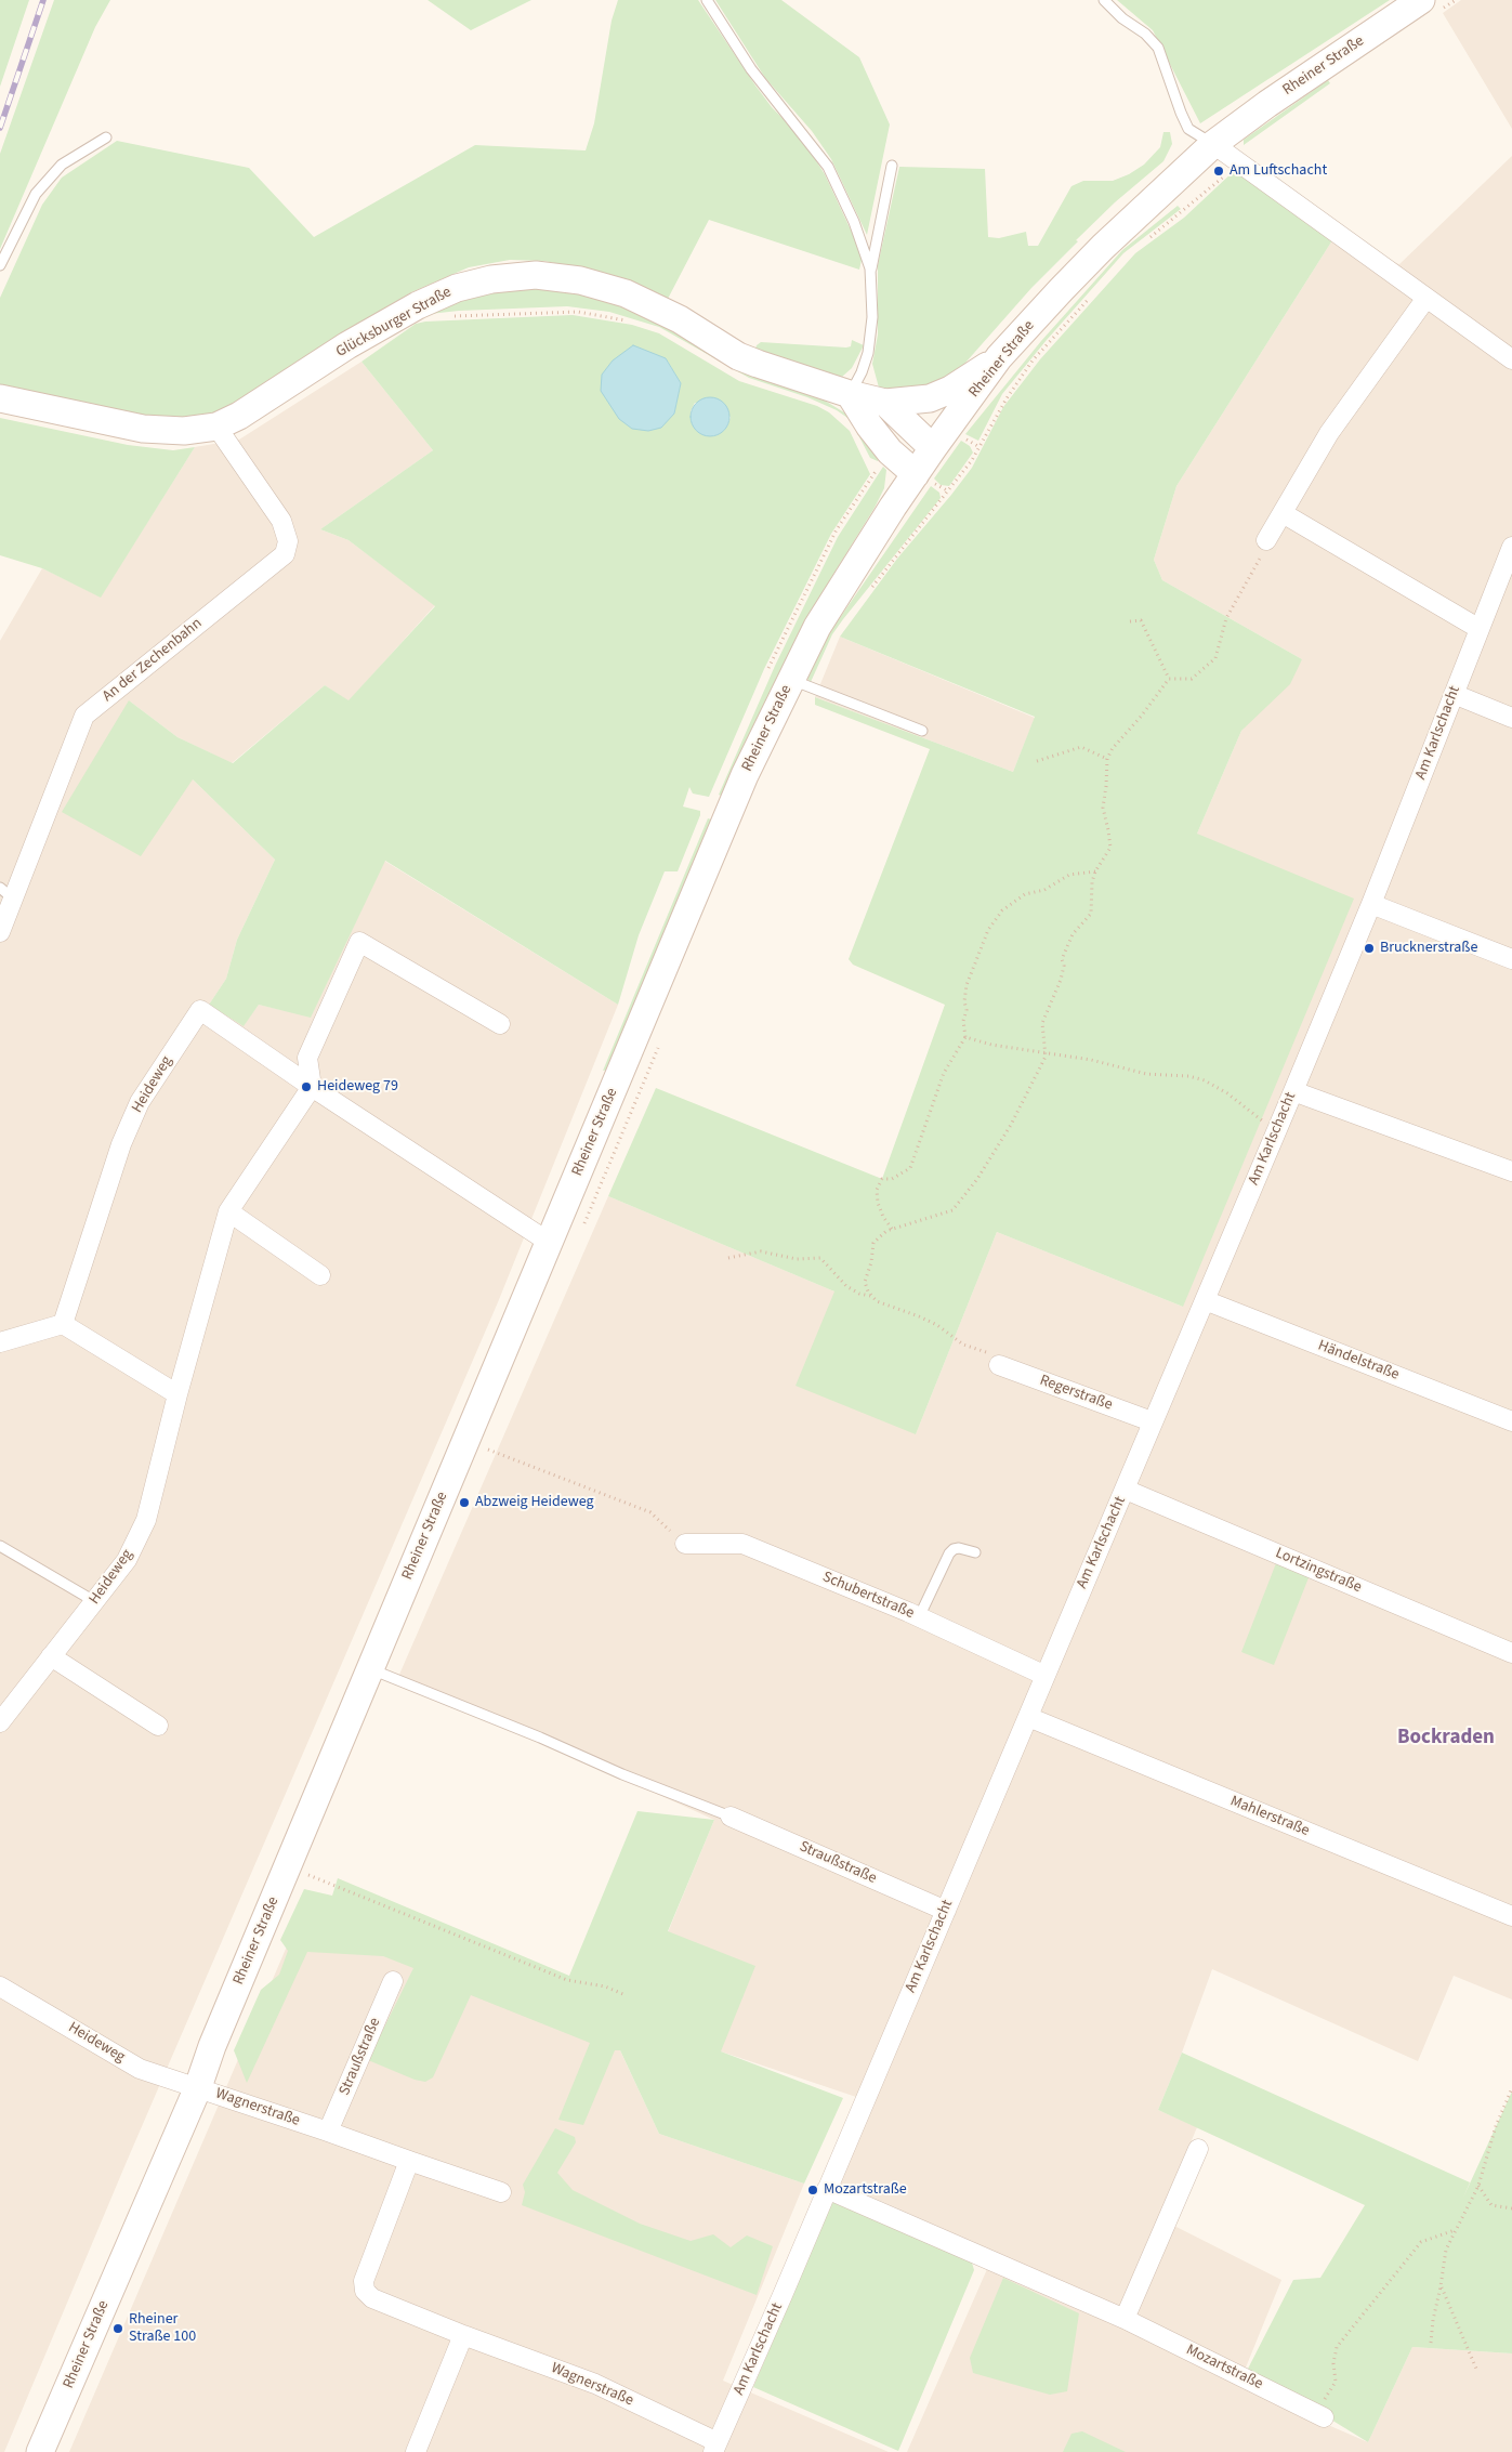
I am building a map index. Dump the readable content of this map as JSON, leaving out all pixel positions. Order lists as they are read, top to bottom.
{
  "streets": {
    "main road": ["Rheiner Straße", "Glücksburger Straße"],
    "street": [
      "An der Zechenbahn",
      "Am Karlschacht",
      "Heideweg",
      "Händelstraße",
      "Regerstraße",
      "Lortzingstraße",
      "Schubertstraße",
      "Mahlerstraße",
      "Straußstraße",
      "Wagnerstraße",
      "Mozartstraße"
    ]
  },
  "crossings": [
    ["Rheiner Straße", "Heideweg"],
    ["Rheiner Straße", "Wagnerstraße"],
    ["Glücksburger Straße", "An der Zechenbahn"],
    ["Am Karlschacht", "Händelstraße"],
    ["Am Karlschacht", "Regerstraße"],
    ["Am Karlschacht", "Lortzingstraße"],
    ["Am Karlschacht", "Schubertstraße"],
    ["Am Karlschacht", "Mahlerstraße"],
    ["Am Karlschacht", "Straußstraße"],
    ["Am Karlschacht", "Wagnerstraße"],
    ["Am Karlschacht", "Mozartstraße"],
    ["Heideweg", "Wagnerstraße"],
    ["Straußstraße", "Wagnerstraße"]
  ],
  "districts": ["Bockraden"],
  "places": [
    "Am Luftschacht",
    "Brucknerstraße",
    "Heideweg 79",
    "Abzweig Heideweg",
    "Mozartstraße",
    "Rheiner Straße 100"
  ]
}
